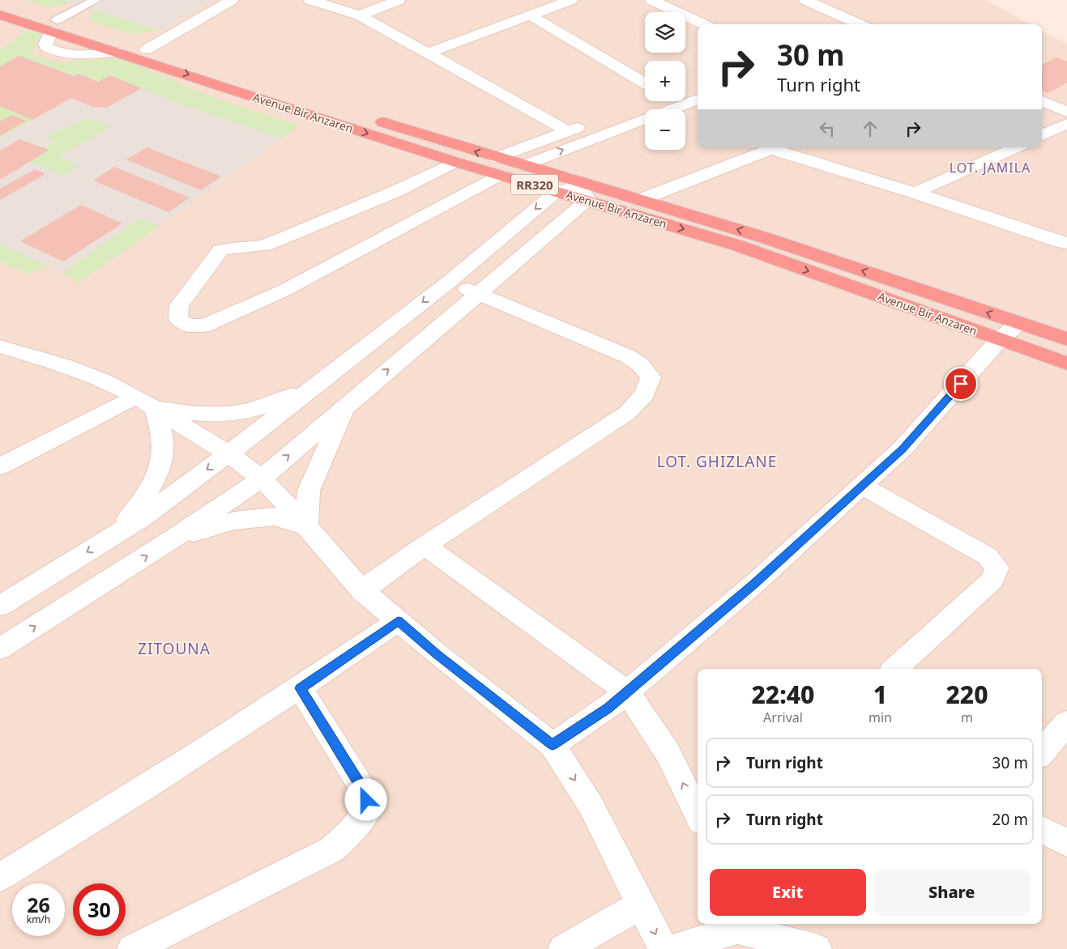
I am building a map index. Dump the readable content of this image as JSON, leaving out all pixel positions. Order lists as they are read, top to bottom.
{
  "streets": {
    "highway": ["Avenue Bir Anzaren", "RR320"]
  },
  "districts": ["LOT. JAMILA", "LOT. GHIZLANE", "ZITOUNA"],
  "page": {
    "map_buttons": ["+", "−"],
    "turn": ["30 m", "Turn right"],
    "eta": [
      "22:40",
      "Arrival",
      "1",
      "min",
      "220",
      "m"
    ],
    "list": [
      {
        "name": "Turn right",
        "value": "30 m"
      },
      {
        "name": "Turn right",
        "value": "20 m"
      }
    ],
    "buttons": ["Exit", "Share"],
    "speed": "26 km/h",
    "limit": "30"
  }
}
